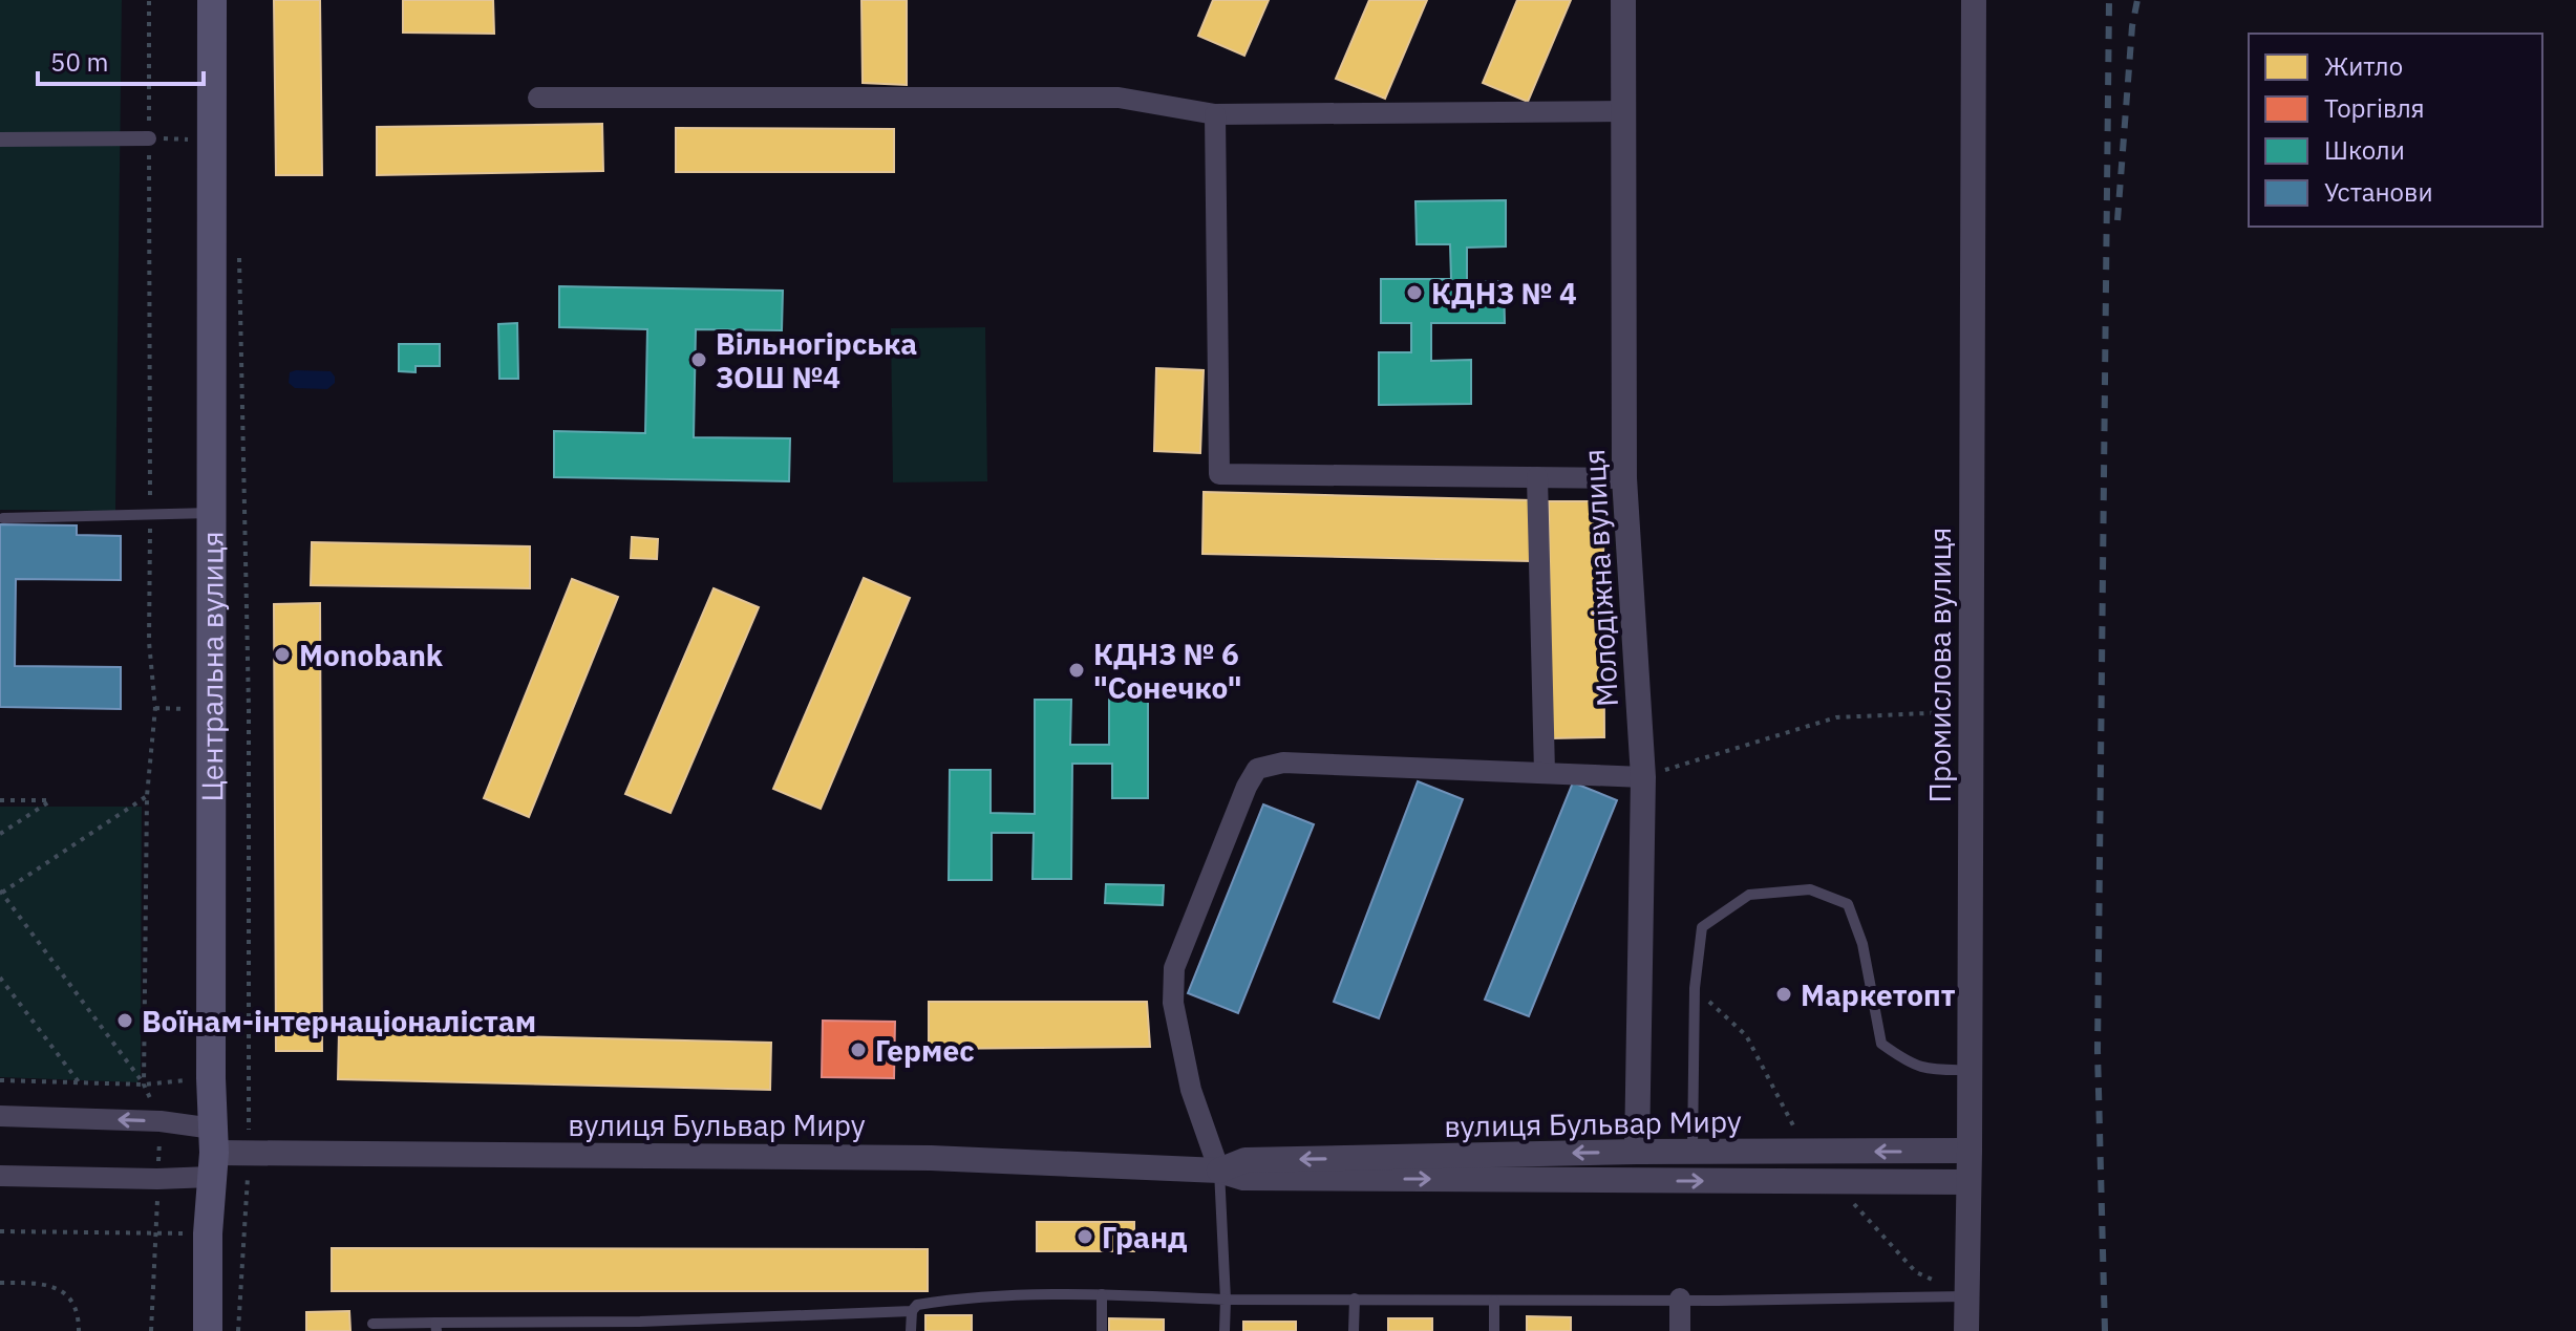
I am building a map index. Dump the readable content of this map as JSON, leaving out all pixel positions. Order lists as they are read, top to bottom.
{
  "streets": {
    "main road": ["Центральна вулиця"],
    "street": ["Молодіжна вулиця", "Промислова вулиця", "вулиця Бульвар Миру"]
  },
  "crossings": [
    ["Молодіжна вулиця", "вулиця Бульвар Миру"],
    ["Промислова вулиця", "вулиця Бульвар Миру"],
    ["Центральна вулиця", "вулиця Бульвар Миру"]
  ],
  "places": [
    "КДНЗ № 4",
    "Вільногірська ЗОШ №4",
    "Monobank",
    "КДНЗ № 6 \"Сонечко\"",
    "Маркетопт",
    "Воїнам-інтернаціоналістам",
    "Гермес",
    "Гранд"
  ],
  "legend": [
    "Житло",
    "Торгівля",
    "Школи",
    "Установи"
  ],
  "scale_bar": "50 m"
}
